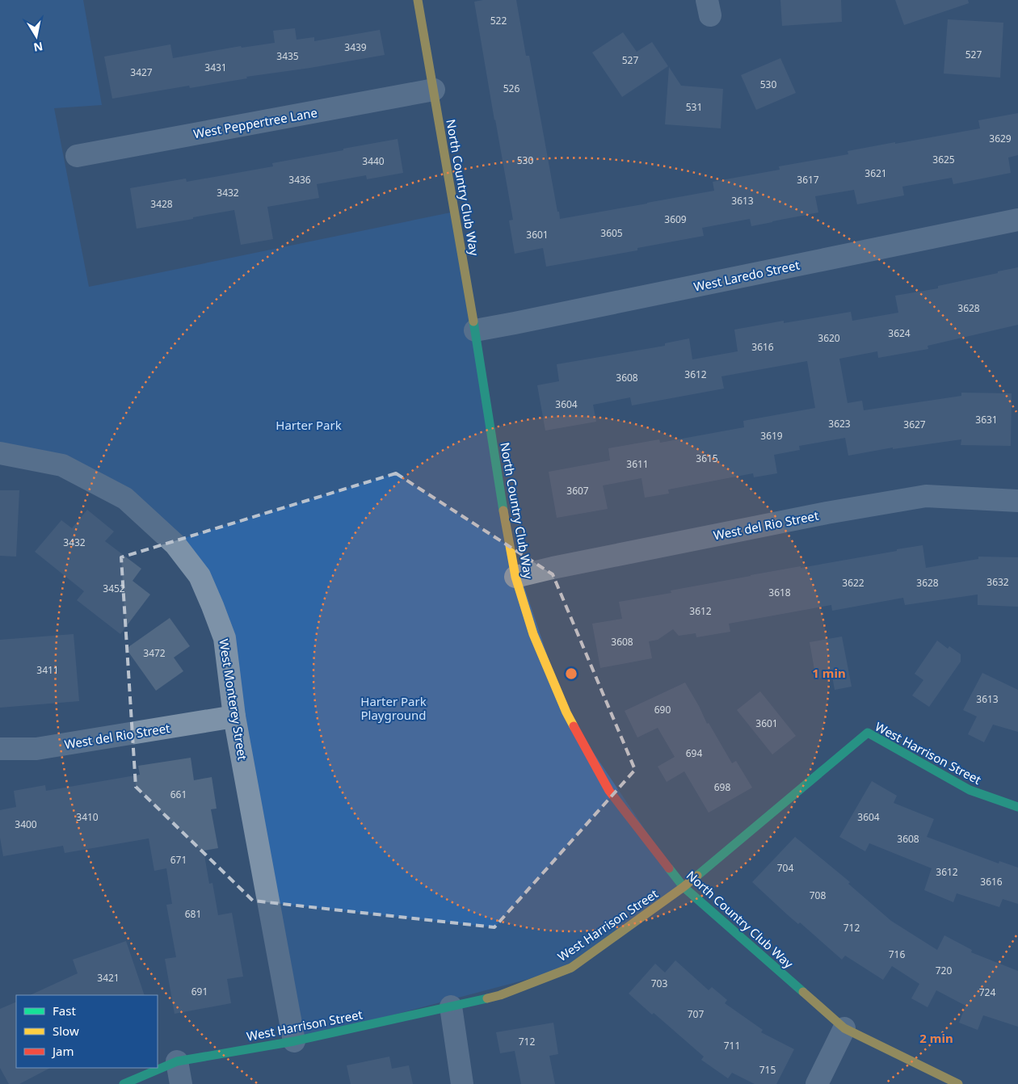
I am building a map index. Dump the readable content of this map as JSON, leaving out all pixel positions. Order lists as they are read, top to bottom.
{
  "streets": {
    "street": [
      "West Peppertree Lane",
      "North Country Club Way",
      "West Laredo Street",
      "West del Rio Street",
      "West Monterey Street",
      "West Harrison Street"
    ]
  },
  "crossings": [
    ["West Peppertree Lane", "North Country Club Way"],
    ["North Country Club Way", "West Laredo Street"],
    ["North Country Club Way", "West del Rio Street"],
    ["North Country Club Way", "West Harrison Street"],
    ["West del Rio Street", "West Monterey Street"],
    ["West Monterey Street", "West Harrison Street"]
  ],
  "parks": ["Harter Park", "Harter Park Playground"],
  "house_numbers": [
    "522",
    "3439",
    "527",
    "3435",
    "527",
    "3431",
    "3427",
    "530",
    "526",
    "531",
    "3629",
    "3625",
    "530",
    "3440",
    "3621",
    "3436",
    "3617",
    "3432",
    "3613",
    "3428",
    "3609",
    "3605",
    "3601",
    "3628",
    "3624",
    "3620",
    "3616",
    "3612",
    "3608",
    "3604",
    "3631",
    "3623",
    "3627",
    "3619",
    "3615",
    "3611",
    "3607",
    "3432",
    "3632",
    "3622",
    "3628",
    "3452",
    "3618",
    "3612",
    "3608",
    "3472",
    "3411",
    "3613",
    "690",
    "3601",
    "694",
    "698",
    "661",
    "3410",
    "3604",
    "3400",
    "3608",
    "671",
    "704",
    "3612",
    "3616",
    "708",
    "681",
    "712",
    "716",
    "720",
    "3421",
    "703",
    "691",
    "724",
    "707",
    "712",
    "711",
    "715"
  ],
  "legend": ["Fast", "Slow", "Jam"],
  "north": "bottom",
  "rings": ["1 min", "2 min"]
}
